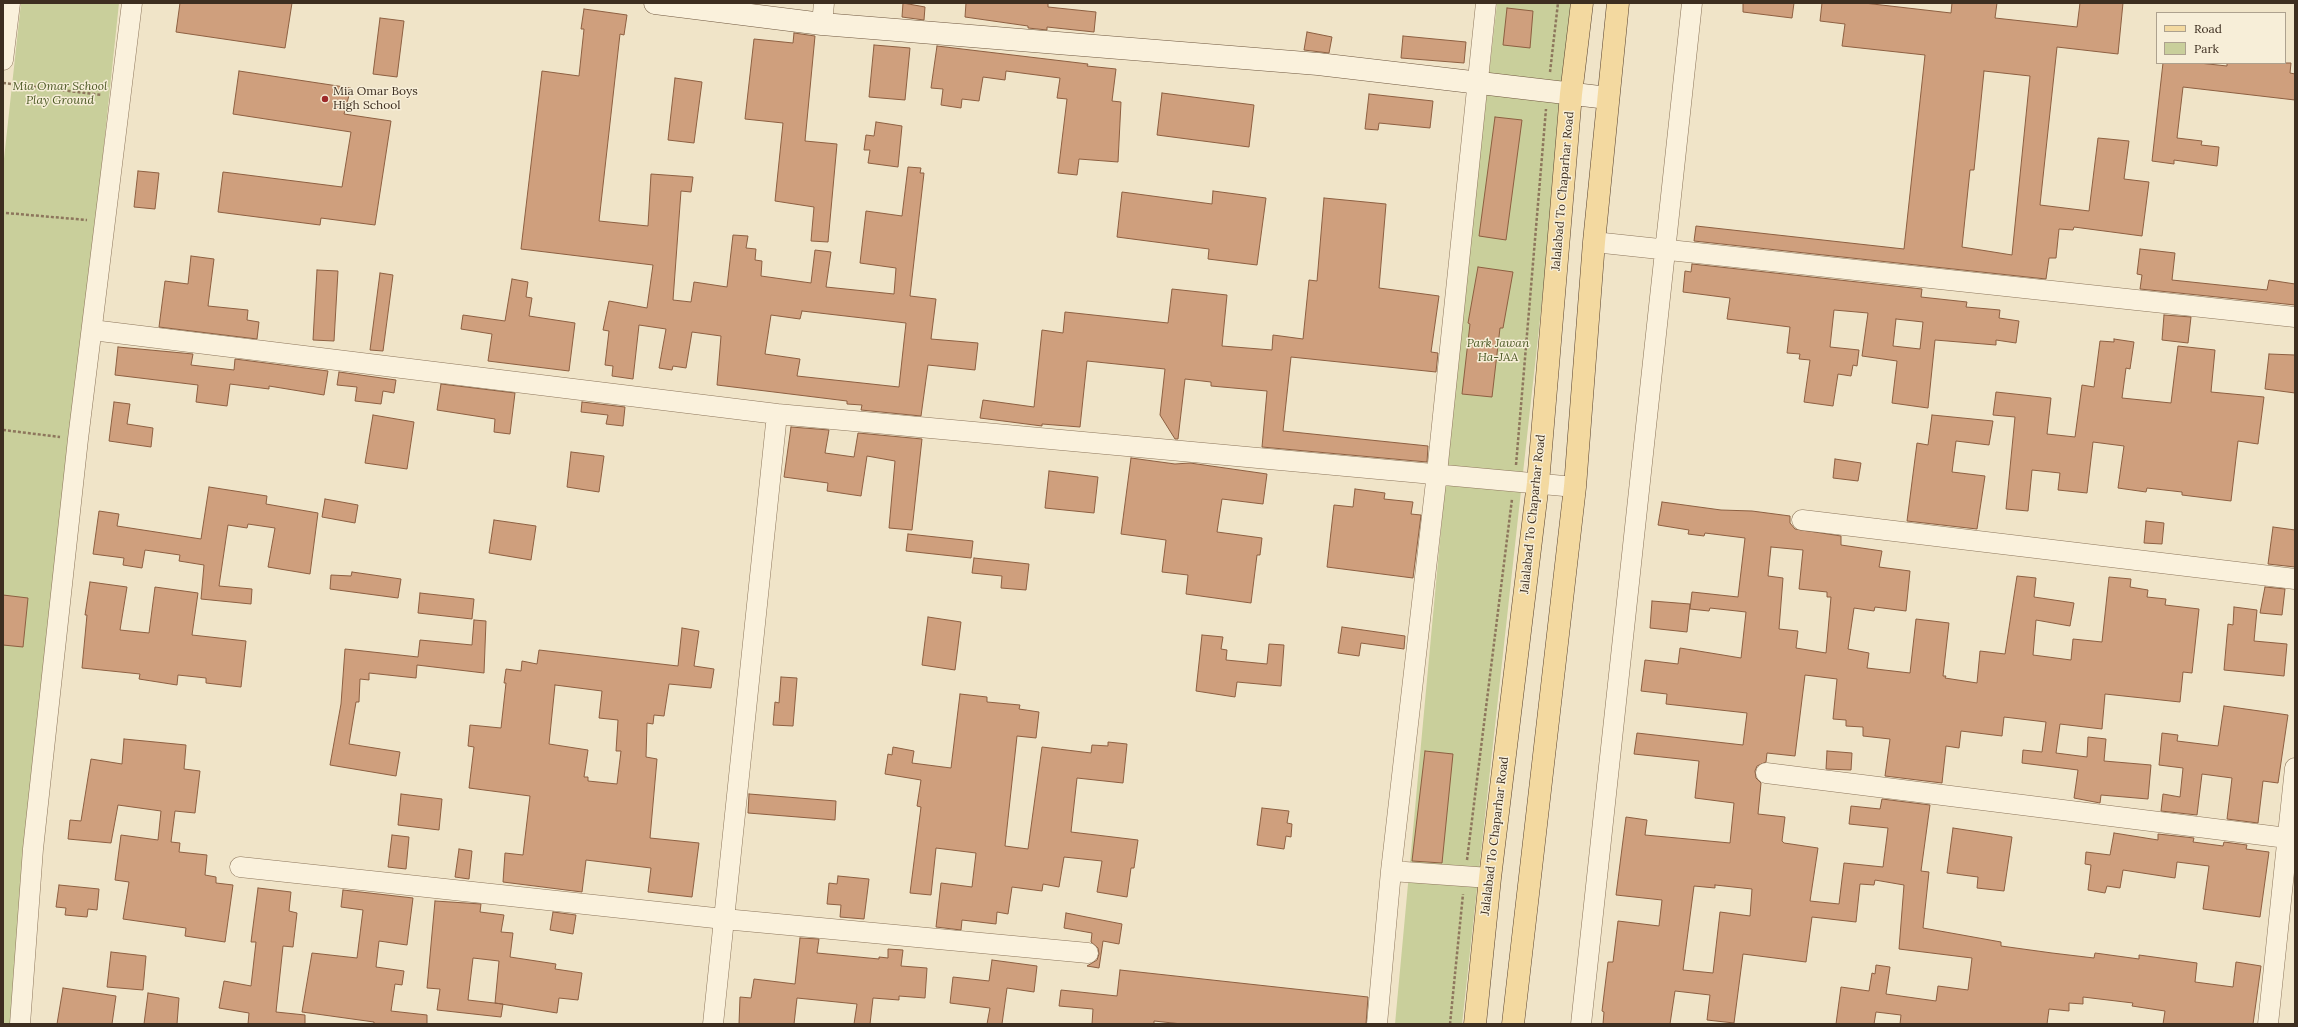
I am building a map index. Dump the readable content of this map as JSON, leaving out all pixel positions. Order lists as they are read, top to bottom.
{
  "streets": {
    "main road": ["Jalalabad To Chaparhar Road"]
  },
  "parks": ["Mia Omar School Play Ground", "Park Jawan Ha-JAA"],
  "places": ["Mia Omar Boys High School"],
  "legend": ["Road", "Park"]
}
